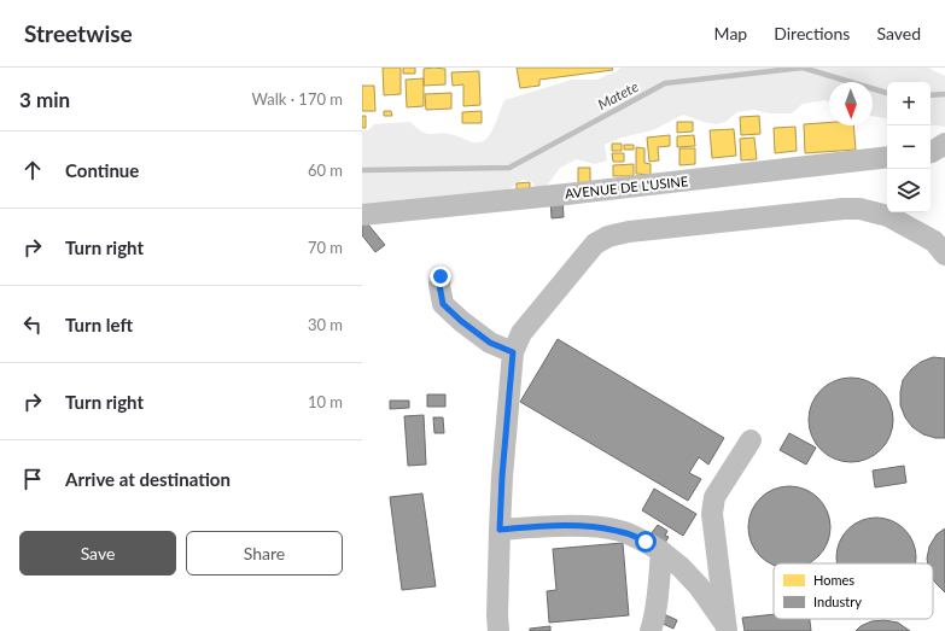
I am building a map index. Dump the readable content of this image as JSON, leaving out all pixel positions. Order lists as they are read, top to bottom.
{
  "streets": {
    "street": ["AVENUE DE L'USINE"]
  },
  "water": ["Matete"],
  "legend": ["Homes", "Industry"],
  "north": "bottom",
  "page": {
    "header": "Streetwise",
    "nav": ["Map", "Directions", "Saved"],
    "heading": ["3 min", "Walk · 170 m"],
    "map_buttons": ["+", "−"],
    "list": [
      ["Continue", "60 m"],
      ["Turn right", "70 m"],
      ["Turn left", "30 m"],
      ["Turn right", "10 m"],
      "Arrive at destination"
    ],
    "buttons": ["Save", "Share"]
  }
}
